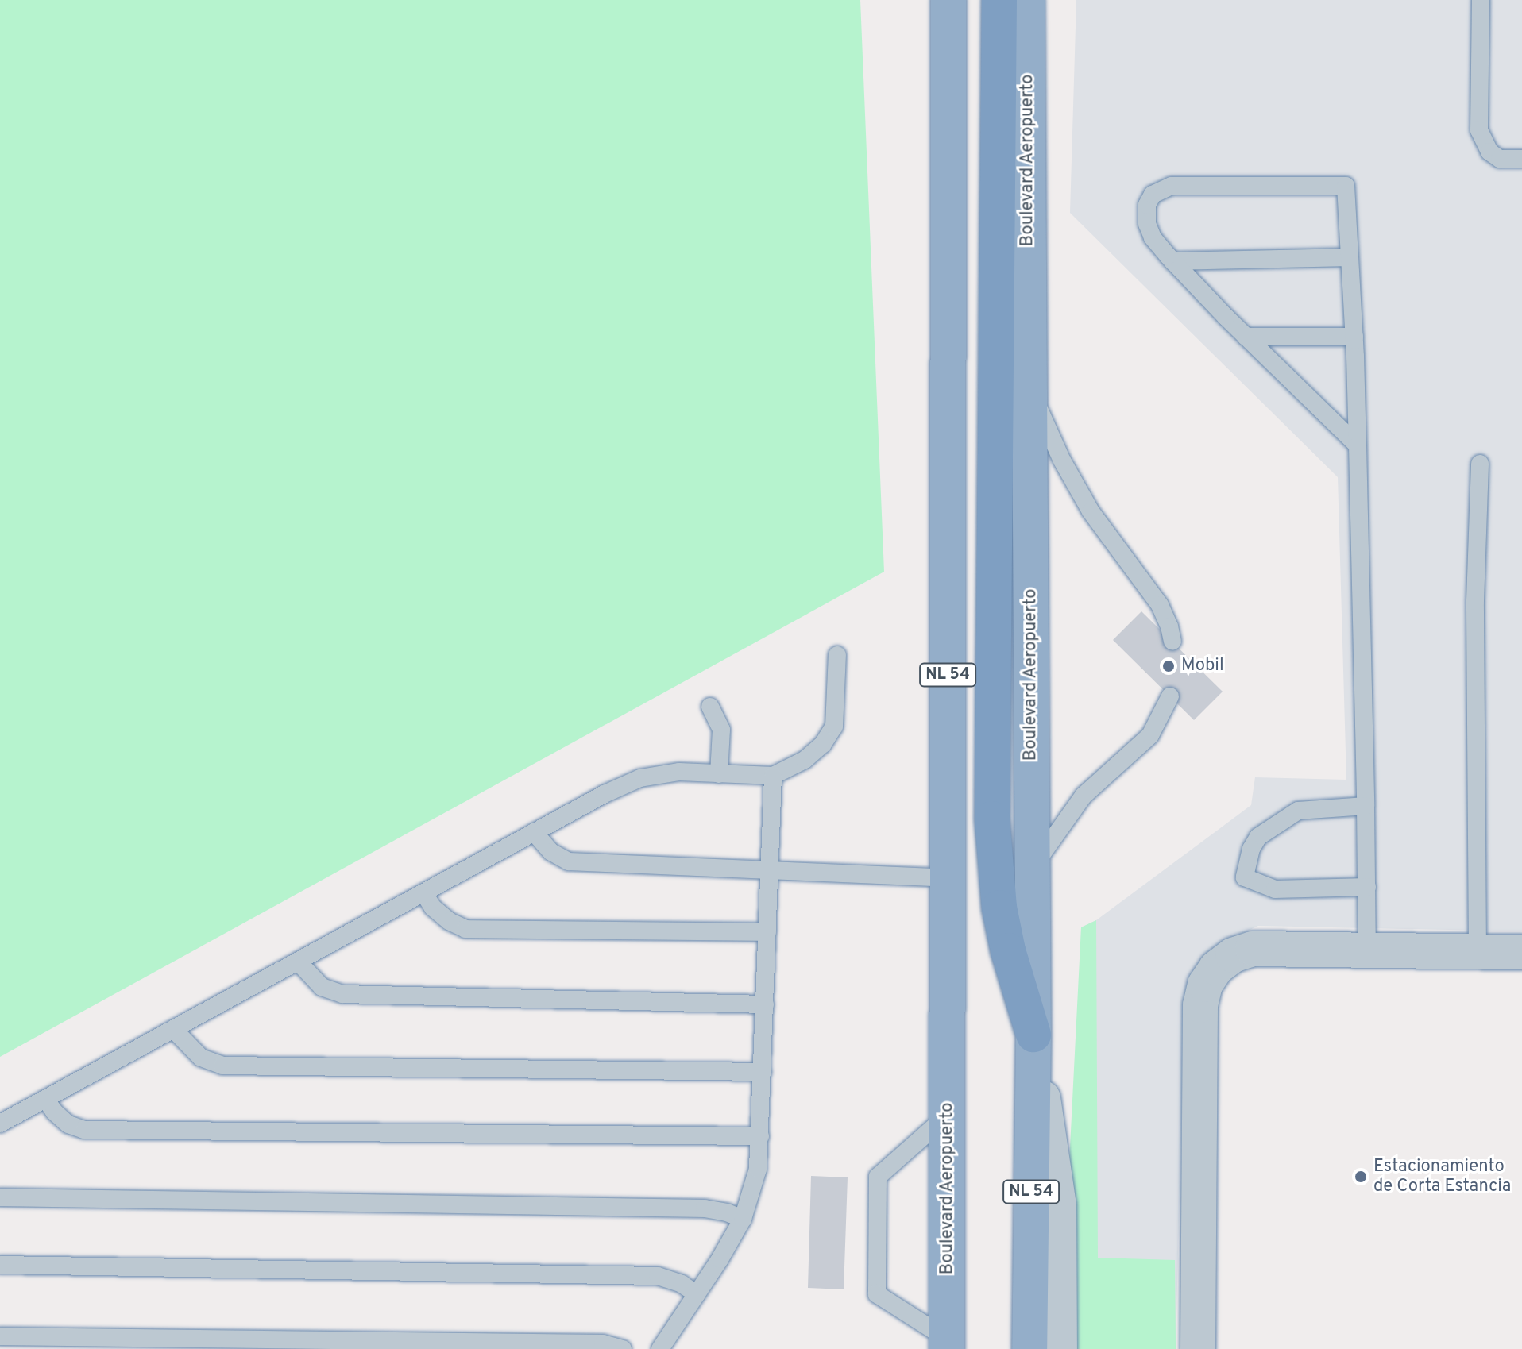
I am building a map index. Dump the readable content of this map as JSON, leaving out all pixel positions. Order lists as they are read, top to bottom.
{
  "streets": {
    "highway": ["Boulevard Aeropuerto", "NL 54"]
  },
  "places": ["Mobil", "Estacionamiento de Corta Estancia"]
}
